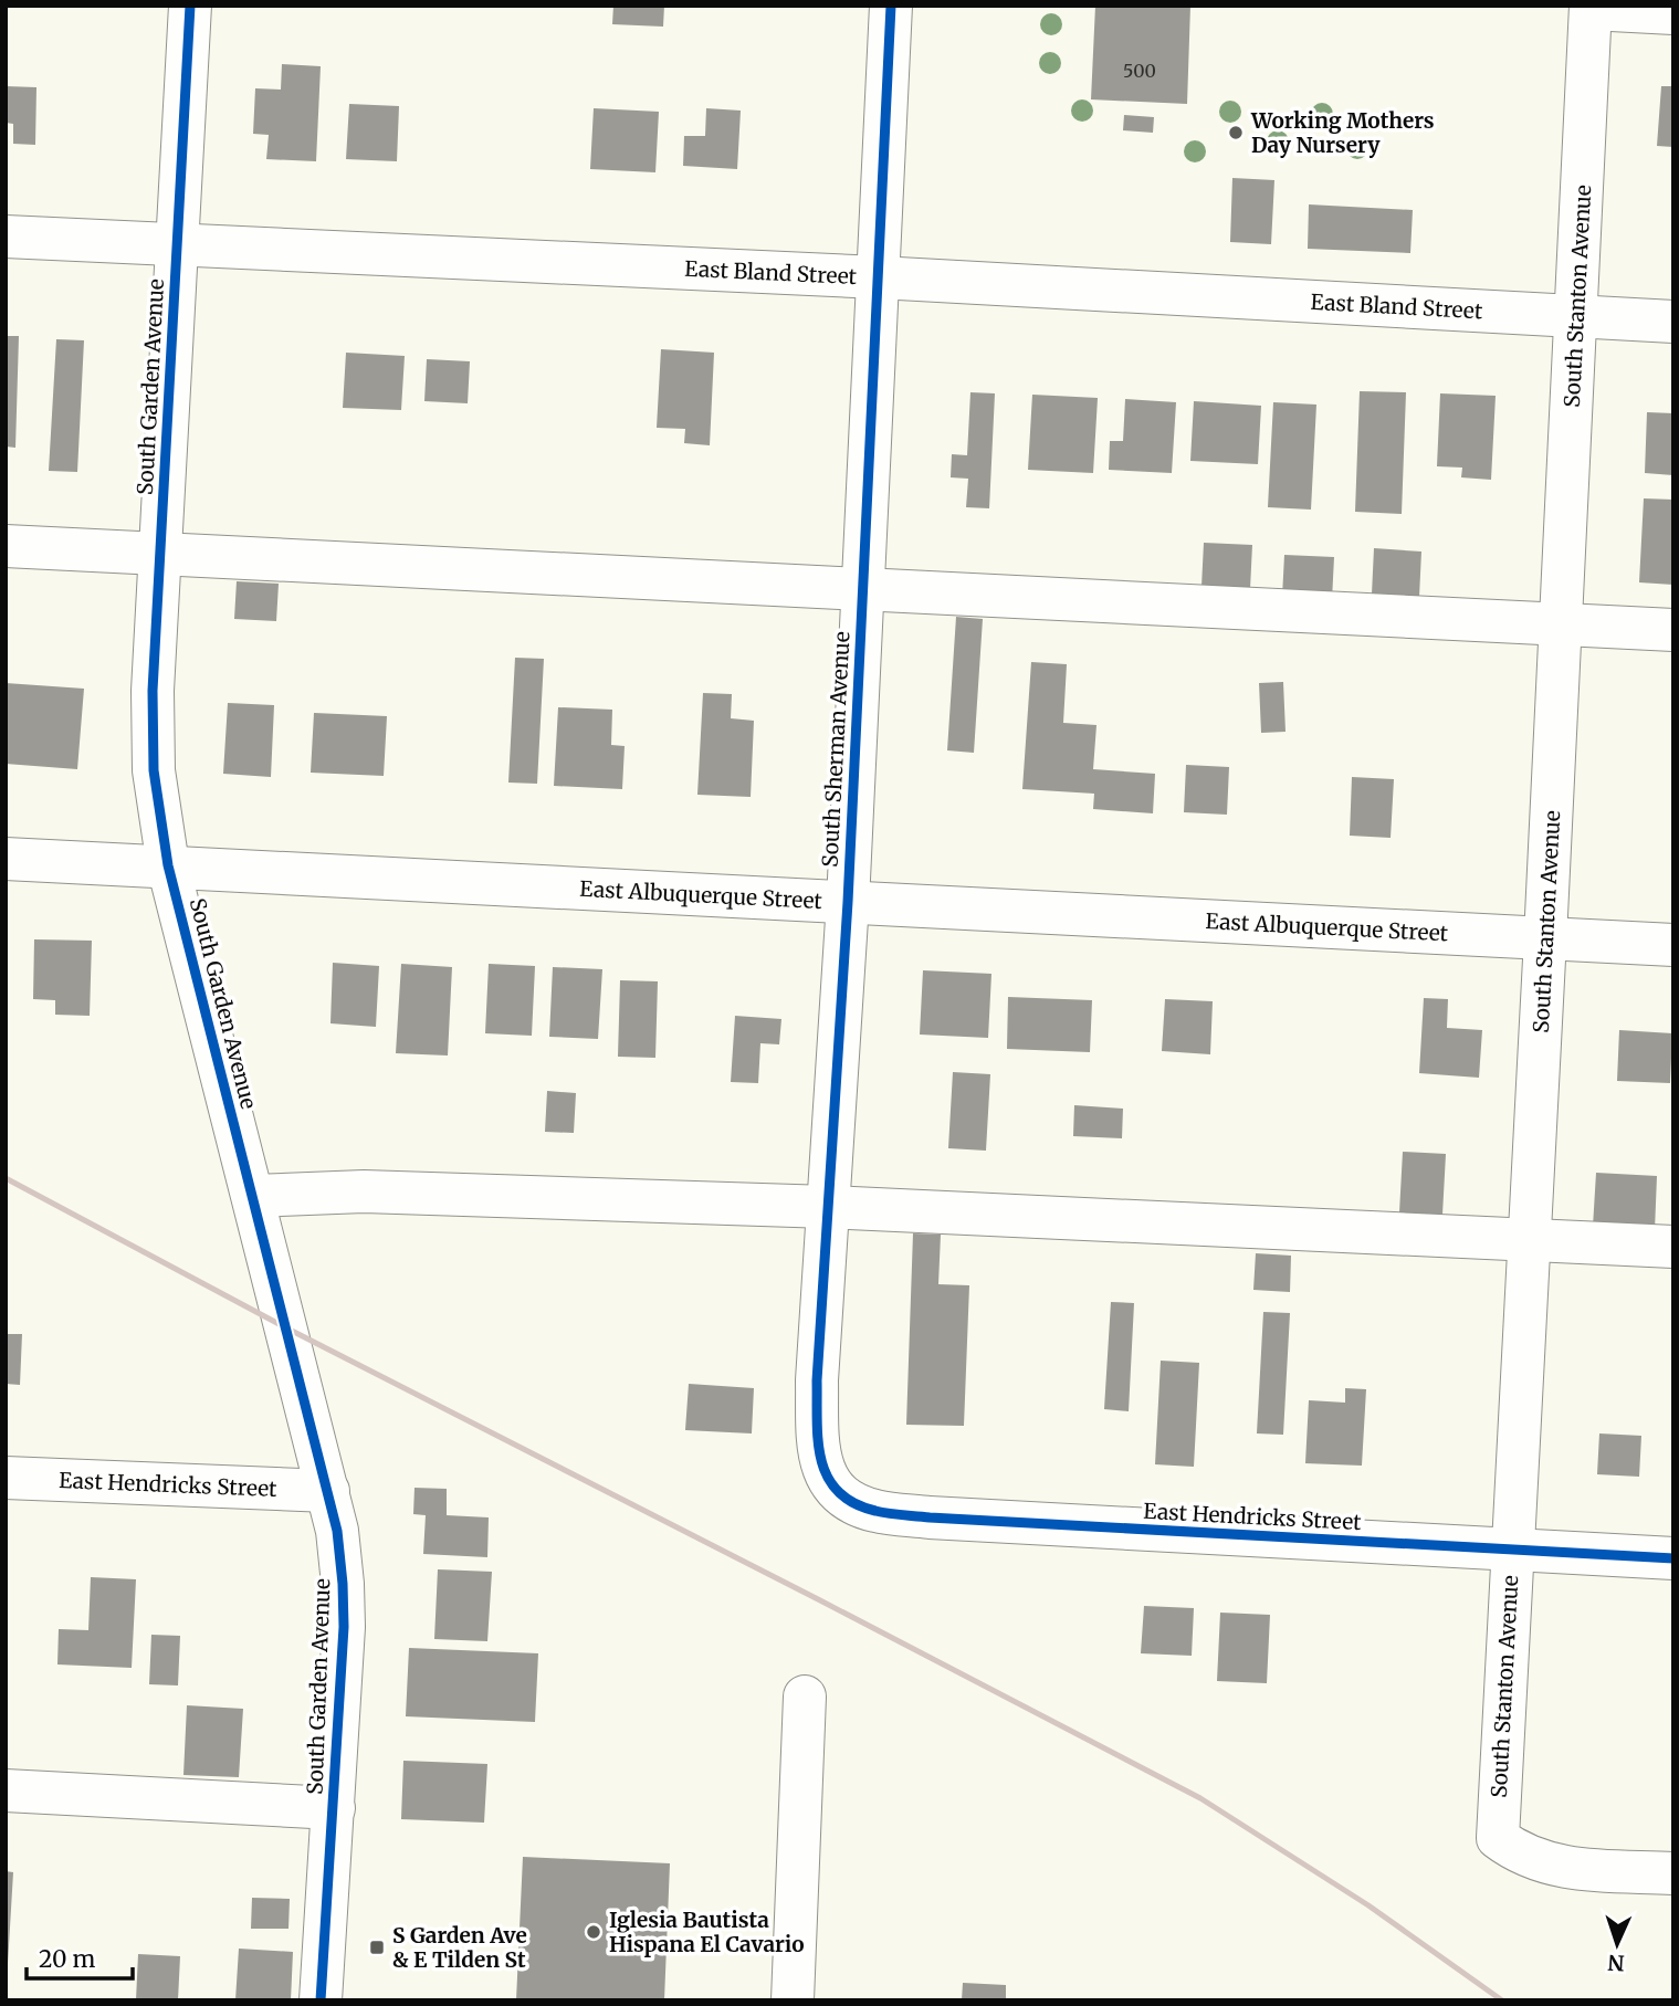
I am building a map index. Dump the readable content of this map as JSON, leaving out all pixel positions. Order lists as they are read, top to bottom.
{
  "streets": {
    "street": [
      "East Bland Street",
      "South Stanton Avenue",
      "South Garden Avenue",
      "South Sherman Avenue",
      "East Albuquerque Street",
      "East Hendricks Street"
    ]
  },
  "crossings": [
    ["East Bland Street", "South Stanton Avenue"],
    ["East Bland Street", "South Garden Avenue"],
    ["East Bland Street", "South Sherman Avenue"],
    ["South Stanton Avenue", "East Albuquerque Street"],
    ["South Stanton Avenue", "East Hendricks Street"],
    ["South Garden Avenue", "East Albuquerque Street"],
    ["South Garden Avenue", "East Hendricks Street"],
    ["South Sherman Avenue", "East Albuquerque Street"],
    ["South Sherman Avenue", "East Hendricks Street"]
  ],
  "places": {
    "other": ["Working Mothers Day Nursery", "Iglesia Bautista Hispana El Cavario"],
    "transit": ["S Garden Ave & E Tilden St"]
  },
  "house_numbers": ["500"],
  "scale_bar": "20 m",
  "north": "bottom"
}
